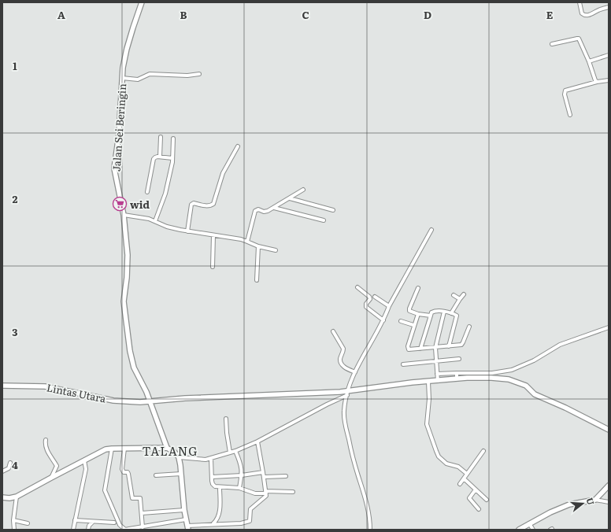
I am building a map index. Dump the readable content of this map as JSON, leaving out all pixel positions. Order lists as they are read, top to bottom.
{
  "streets": {
    "street": ["Jalan Sei Beringin", "Lintas Utara"]
  },
  "crossings": [
    ["Jalan Sei Beringin", "Lintas Utara"]
  ],
  "districts": ["TALANG"],
  "places": {
    "supermarket": ["wid"]
  },
  "north": "right",
  "grid": {
    "columns": [
      "A",
      "B",
      "C",
      "D",
      "E"
    ],
    "rows": [
      "1",
      "2",
      "3",
      "4"
    ]
  }
}
